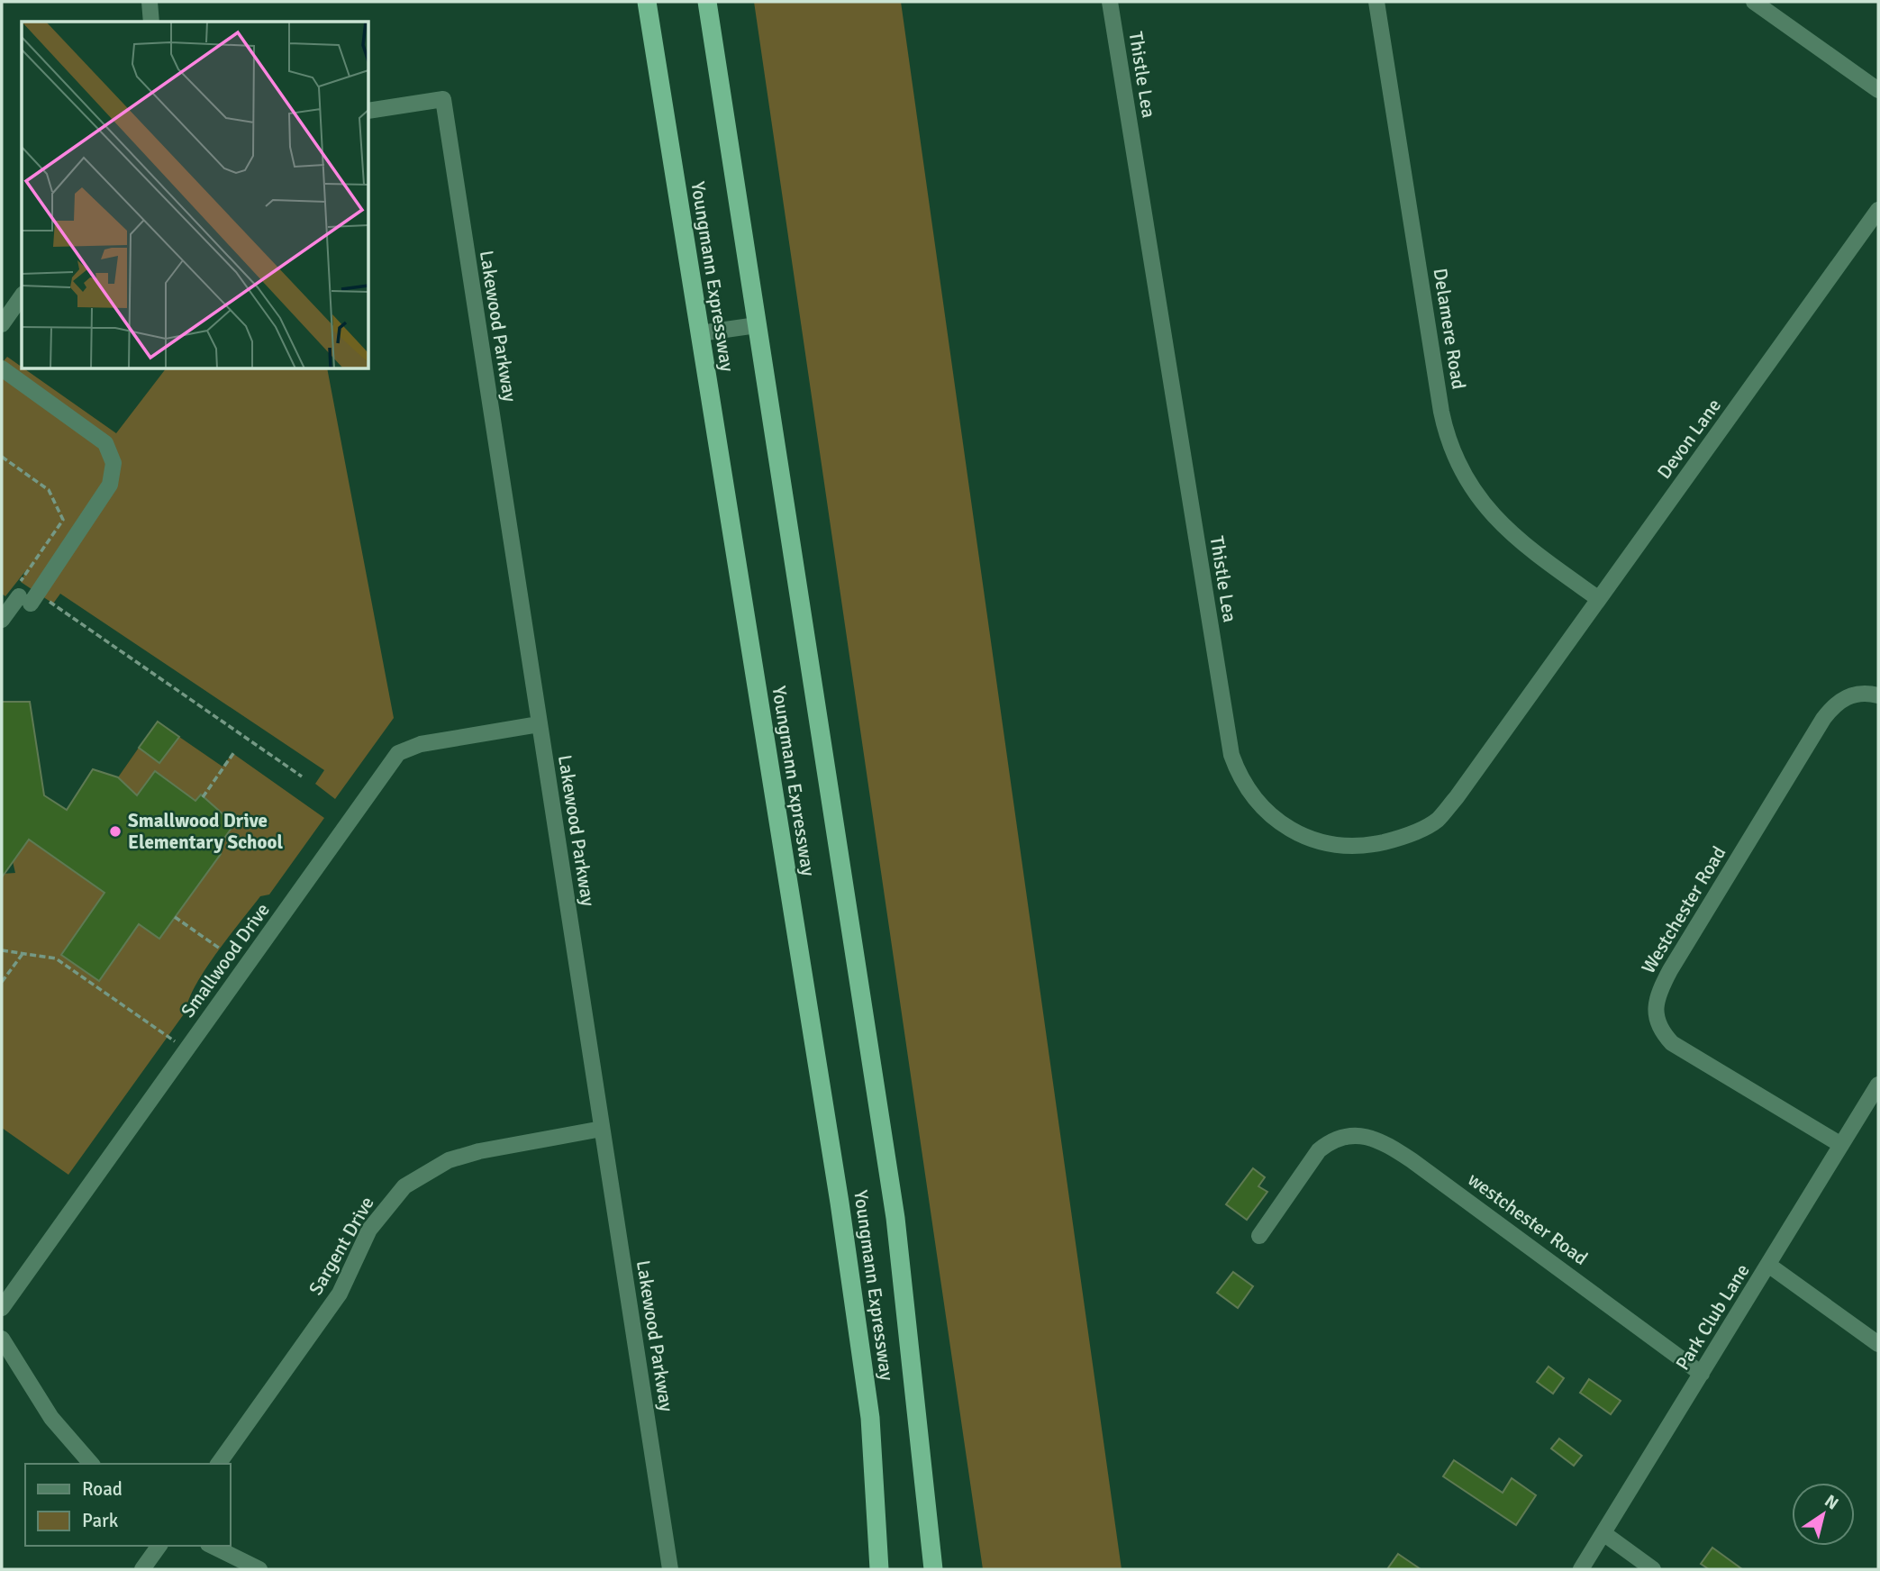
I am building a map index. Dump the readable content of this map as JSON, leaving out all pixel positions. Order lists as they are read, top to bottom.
{
  "streets": {
    "highway": ["Youngmann Expressway"],
    "street": [
      "Thistle Lea",
      "Lakewood Parkway",
      "Delamere Road",
      "Devon Lane",
      "Westchester Road",
      "Smallwood Drive",
      "westchester Road",
      "Sargent Drive",
      "Park Club Lane"
    ]
  },
  "crossings": [
    ["Thistle Lea", "Devon Lane"],
    ["Lakewood Parkway", "Smallwood Drive"],
    ["Lakewood Parkway", "Sargent Drive"],
    ["Delamere Road", "Devon Lane"],
    ["Westchester Road", "Park Club Lane"],
    ["westchester Road", "Park Club Lane"]
  ],
  "places": ["Smallwood Drive Elementary School"],
  "legend": ["Road", "Park"],
  "north": "top right"
}
